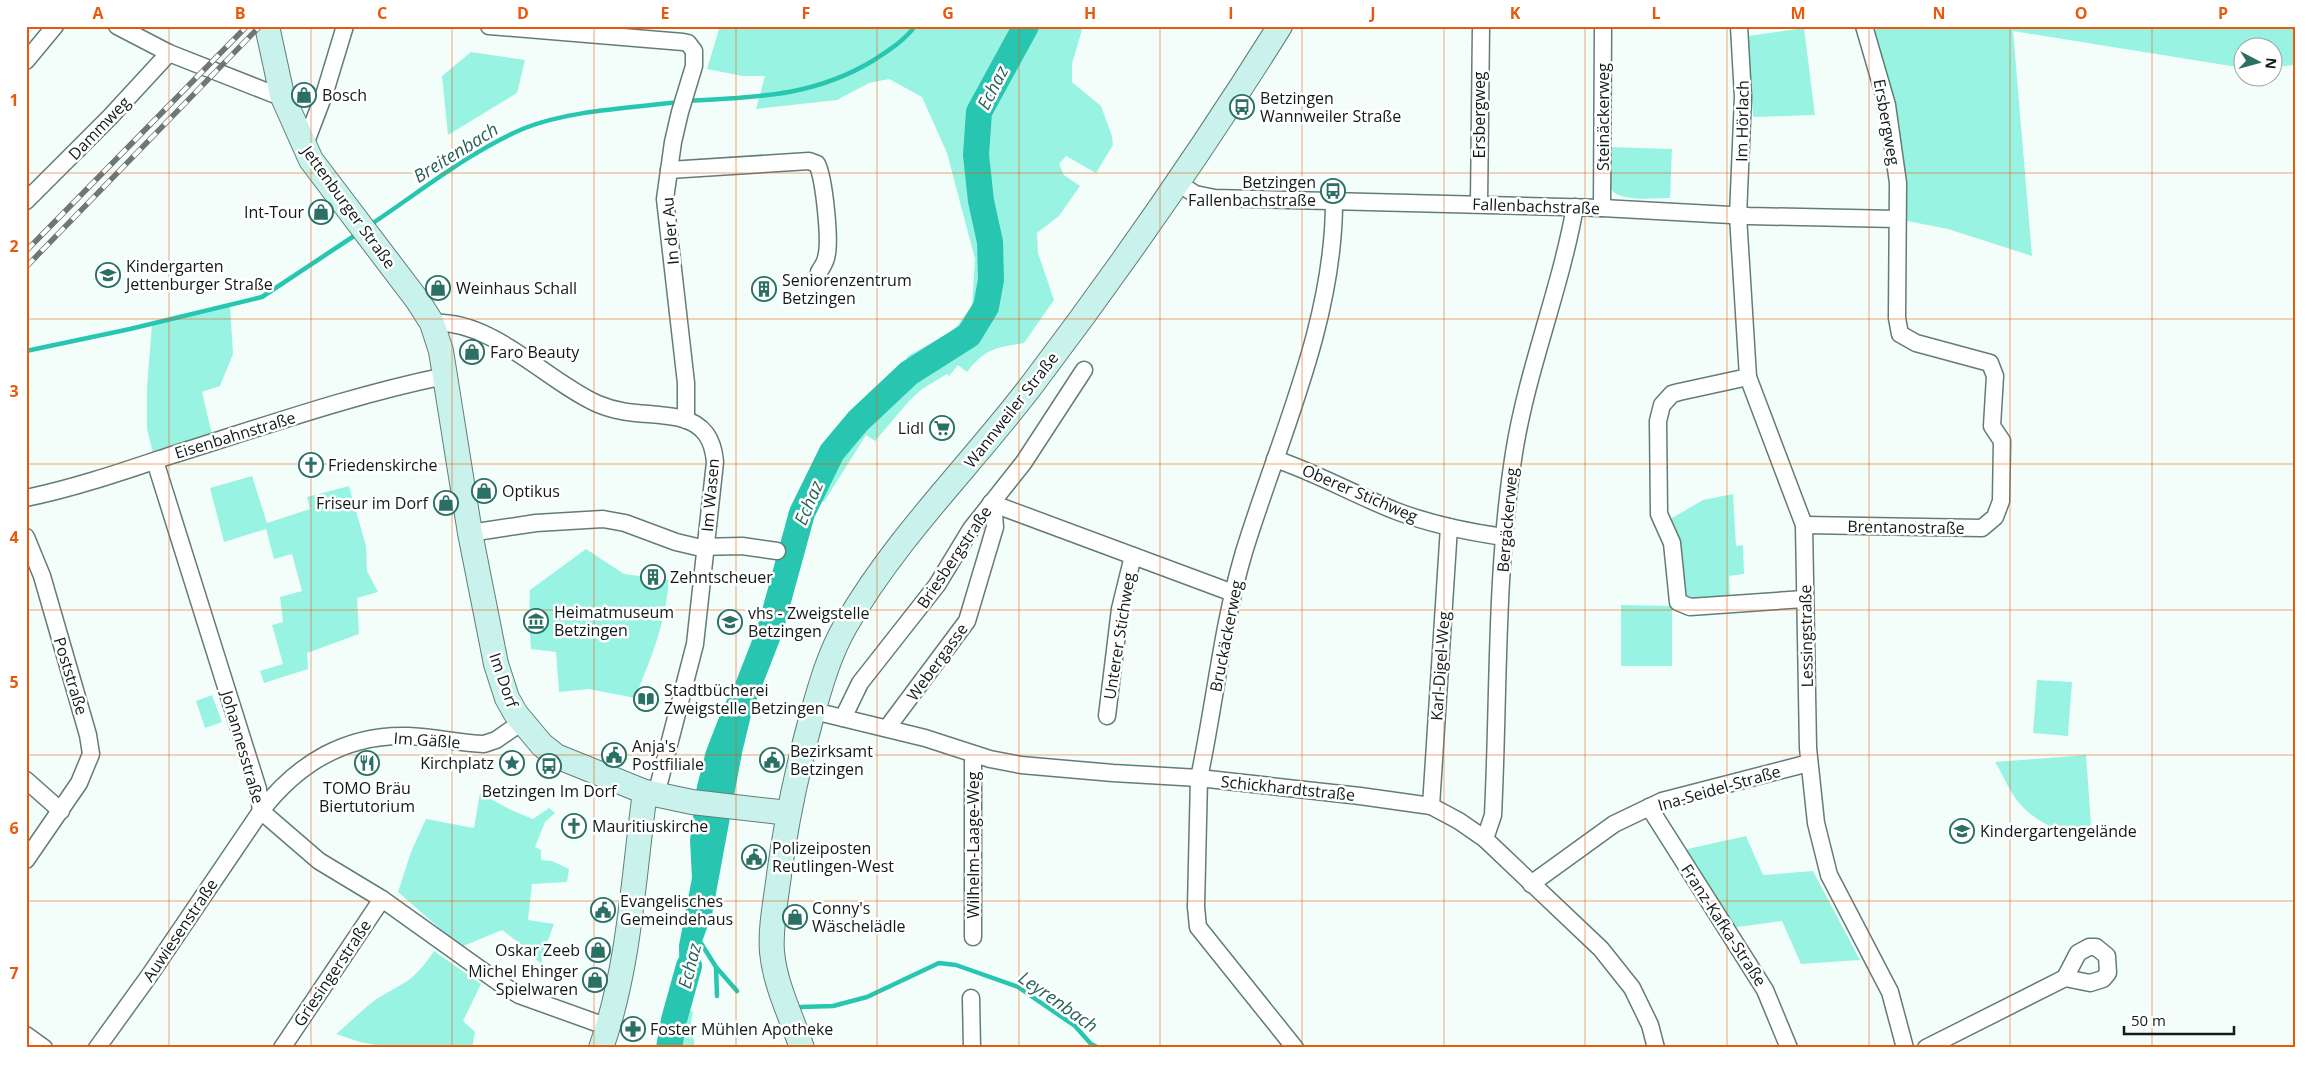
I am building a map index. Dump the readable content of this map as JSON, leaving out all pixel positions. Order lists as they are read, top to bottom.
{
  "streets": {
    "main road": ["Jettenburger Straße", "Wannweiler Straße", "Im Dorf"],
    "street": [
      "Ersbergweg",
      "Steinäckerweg",
      "Im Hörlach",
      "Dammweg",
      "Fallenbachstraße",
      "In der Au",
      "Eisenbahnstraße",
      "Oberer Stichweg",
      "Im Wasen",
      "Bergäckerweg",
      "Brentanostraße",
      "Briesbergstraße",
      "Unterer Stichweg",
      "Bruckäckerweg",
      "Lessingstraße",
      "Webergasse",
      "Karl-Digel-Weg",
      "Poststraße",
      "Im Gäßle",
      "Johannesstraße",
      "Schickhardtstraße",
      "Ina-Seidel-Straße",
      "Wilhelm-Laage-Weg",
      "Franz-Kafka-Straße",
      "Auwiesenstraße",
      "Griesingerstraße"
    ]
  },
  "crossings": [
    ["Ersbergweg", "Fallenbachstraße"],
    ["Ersbergweg", "Brentanostraße"],
    ["Steinäckerweg", "Fallenbachstraße"],
    ["Im Hörlach", "Fallenbachstraße"],
    ["Im Hörlach", "Lessingstraße"],
    ["Fallenbachstraße", "Wannweiler Straße"],
    ["Fallenbachstraße", "Bergäckerweg"],
    ["Fallenbachstraße", "Brentanostraße"],
    ["Fallenbachstraße", "Bruckäckerweg"],
    ["Fallenbachstraße", "Lessingstraße"],
    ["Jettenburger Straße", "Im Wasen"],
    ["Jettenburger Straße", "Im Dorf"],
    ["In der Au", "Im Wasen"],
    ["Wannweiler Straße", "Im Dorf"],
    ["Wannweiler Straße", "Schickhardtstraße"],
    ["Eisenbahnstraße", "Im Dorf"],
    ["Eisenbahnstraße", "Johannesstraße"],
    ["Oberer Stichweg", "Bergäckerweg"],
    ["Oberer Stichweg", "Bruckäckerweg"],
    ["Oberer Stichweg", "Karl-Digel-Weg"],
    ["Im Wasen", "Im Dorf"],
    ["Bergäckerweg", "Schickhardtstraße"],
    ["Brentanostraße", "Lessingstraße"],
    ["Briesbergstraße", "Unterer Stichweg"],
    ["Briesbergstraße", "Webergasse"],
    ["Briesbergstraße", "Schickhardtstraße"],
    ["Unterer Stichweg", "Bruckäckerweg"],
    ["Unterer Stichweg", "Webergasse"],
    ["Bruckäckerweg", "Schickhardtstraße"],
    ["Lessingstraße", "Ina-Seidel-Straße"],
    ["Webergasse", "Schickhardtstraße"],
    ["Karl-Digel-Weg", "Schickhardtstraße"],
    ["Im Dorf", "Im Gäßle"],
    ["Im Gäßle", "Johannesstraße"],
    ["Im Gäßle", "Auwiesenstraße"],
    ["Johannesstraße", "Auwiesenstraße"],
    ["Johannesstraße", "Griesingerstraße"],
    ["Schickhardtstraße", "Ina-Seidel-Straße"],
    ["Schickhardtstraße", "Wilhelm-Laage-Weg"],
    ["Ina-Seidel-Straße", "Franz-Kafka-Straße"]
  ],
  "water": ["Echaz", "Breitenbach", "Leyrenbach"],
  "places": {
    "shop": [
      "Bosch",
      "Int-Tour",
      "Weinhaus Schall",
      "Faro Beauty",
      "Optikus",
      "Friseur im Dorf",
      "Conny's Wäschelädle",
      "Oskar Zeeb",
      "Michel Ehinger Spielwaren"
    ],
    "bus stop": ["Betzingen Wannweiler Straße", "Betzingen Fallenbachstraße", "Betzingen Im Dorf"],
    "school or university": ["Kindergarten Jettenburger Straße", "vhs - Zweigstelle Betzingen", "Kindergartengelände"],
    "building": ["Seniorenzentrum Betzingen", "Zehntscheuer"],
    "supermarket": ["Lidl"],
    "church": ["Friedenskirche", "Mauritiuskirche"],
    "museum": ["Heimatmuseum Betzingen"],
    "library": ["Stadtbücherei Zweigstelle Betzingen"],
    "public building": [
      "Anja's Postfiliale",
      "Bezirksamt Betzingen",
      "Polizeiposten Reutlingen-West",
      "Evangelisches Gemeindehaus"
    ],
    "restaurant": ["TOMO Bräu Biertutorium"],
    "place": ["Kirchplatz"],
    "pharmacy": ["Foster Mühlen Apotheke"]
  },
  "scale_bar": "50 m",
  "north": "right",
  "grid": {
    "columns": [
      "A",
      "B",
      "C",
      "D",
      "E",
      "F",
      "G",
      "H",
      "I",
      "J",
      "K",
      "L",
      "M",
      "N",
      "O",
      "P"
    ],
    "rows": [
      "1",
      "2",
      "3",
      "4",
      "5",
      "6",
      "7"
    ]
  }
}
